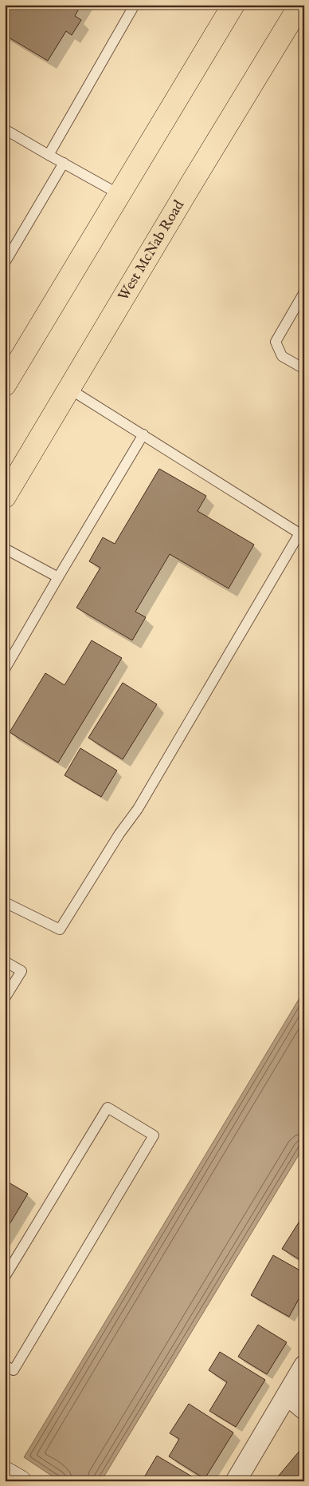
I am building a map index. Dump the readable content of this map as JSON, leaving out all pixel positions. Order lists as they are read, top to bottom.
{
  "streets": {
    "main road": ["West McNab Road"]
  }
}
